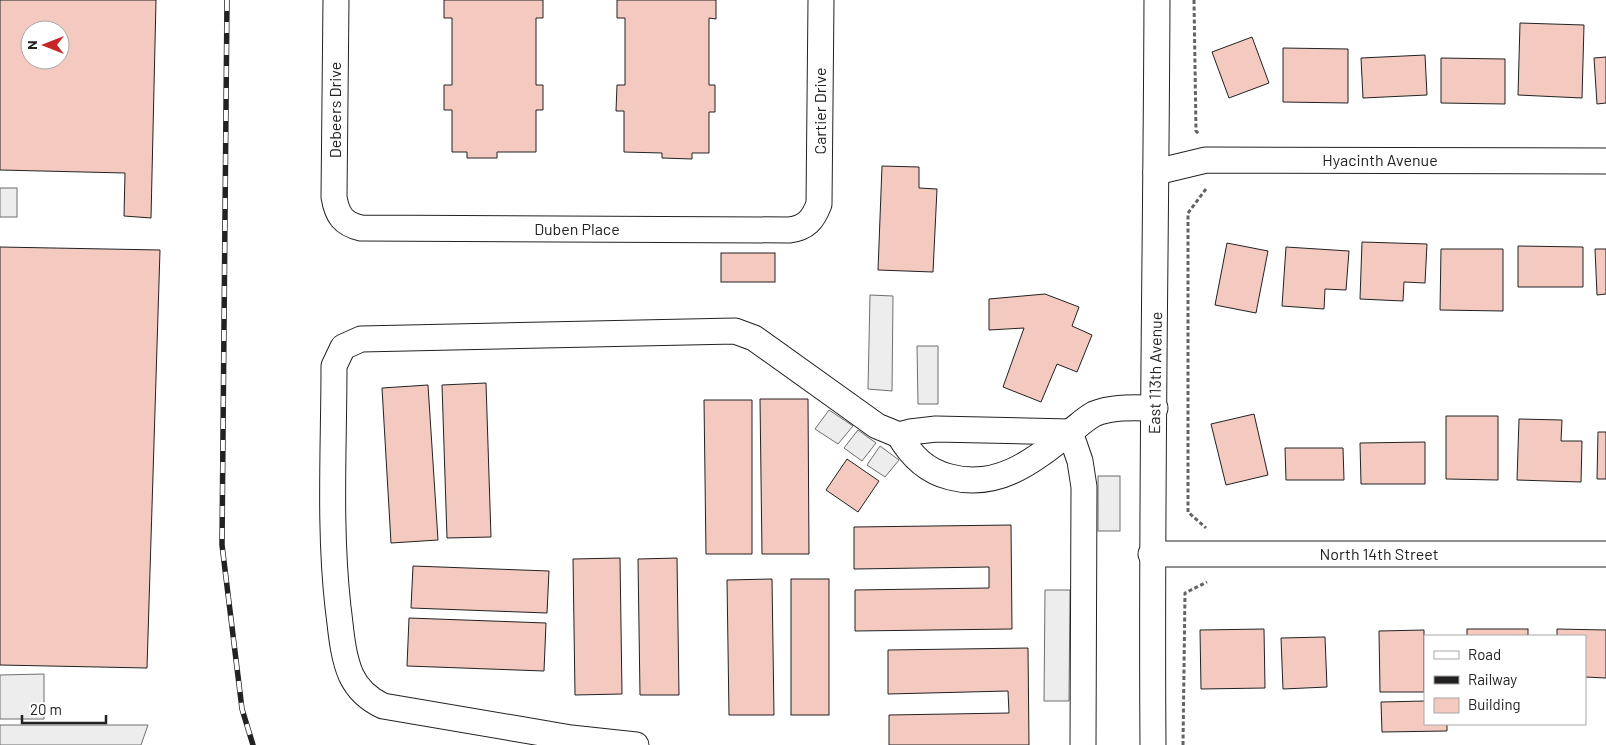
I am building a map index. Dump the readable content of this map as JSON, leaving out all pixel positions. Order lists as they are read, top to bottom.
{
  "streets": {
    "street": [
      "Debeers Drive",
      "Cartier Drive",
      "Hyacinth Avenue",
      "Duben Place",
      "East 113th Avenue",
      "North 14th Street"
    ]
  },
  "crossings": [
    ["Debeers Drive", "Duben Place"],
    ["Cartier Drive", "Duben Place"],
    ["Hyacinth Avenue", "East 113th Avenue"],
    ["East 113th Avenue", "North 14th Street"]
  ],
  "legend": ["Road", "Railway", "Building"],
  "scale_bar": "20 m",
  "north": "left"
}
